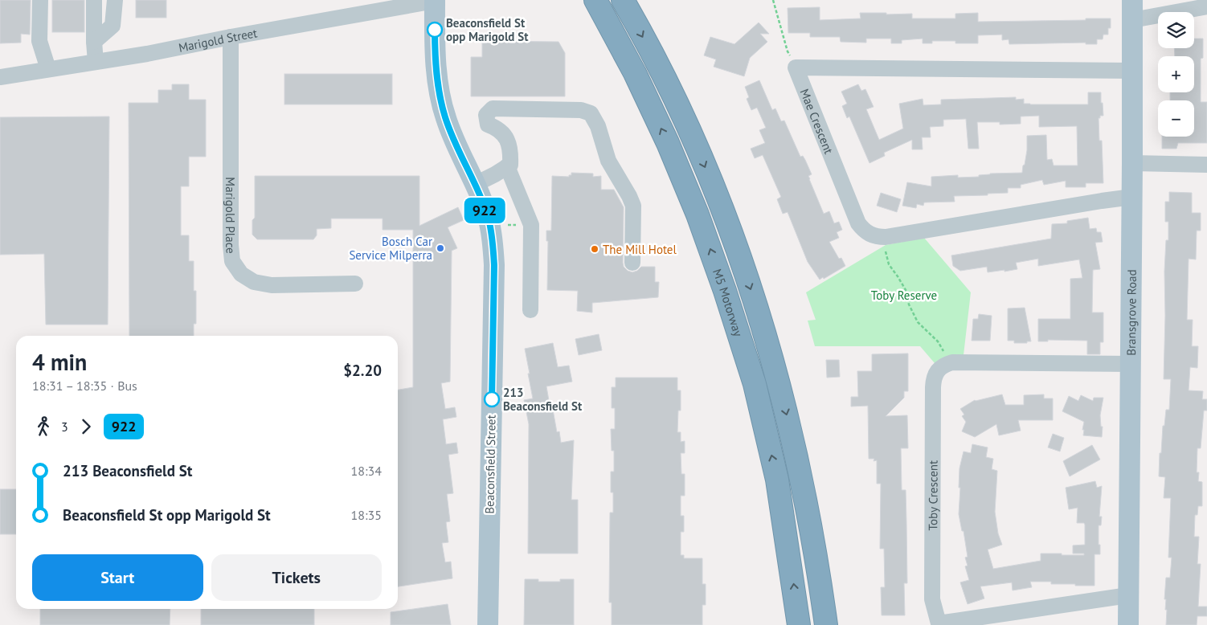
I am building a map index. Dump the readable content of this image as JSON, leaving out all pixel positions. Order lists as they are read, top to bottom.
{
  "streets": {
    "highway": ["M5 Motorway"],
    "main road": ["Bransgrove Road", "Beaconsfield Street"],
    "street": [
      "Marigold Street",
      "Mae Crescent",
      "Marigold Place",
      "Toby Crescent"
    ]
  },
  "crossings": [
    ["Marigold Street", "Marigold Place"],
    ["Marigold Street", "Beaconsfield Street"],
    ["Mae Crescent", "Bransgrove Road"],
    ["Bransgrove Road", "Toby Crescent"]
  ],
  "parks": ["Toby Reserve"],
  "places": [
    "Beaconsfield St opp Marigold St",
    "Bosch Car Service Milperra",
    "The Mill Hotel",
    "213 Beaconsfield St"
  ],
  "lines": ["bus line 922"],
  "page": {
    "on_map": "922",
    "map_buttons": ["+", "−"],
    "heading": ["4 min", "18:31 – 18:35 · Bus", "$2.20"],
    "legs": ["3", "922"],
    "list": [
      {
        "name": "213 Beaconsfield St",
        "value": "18:34"
      },
      {
        "name": "Beaconsfield St opp Marigold St",
        "value": "18:35"
      }
    ],
    "buttons": ["Start", "Tickets"]
  }
}
